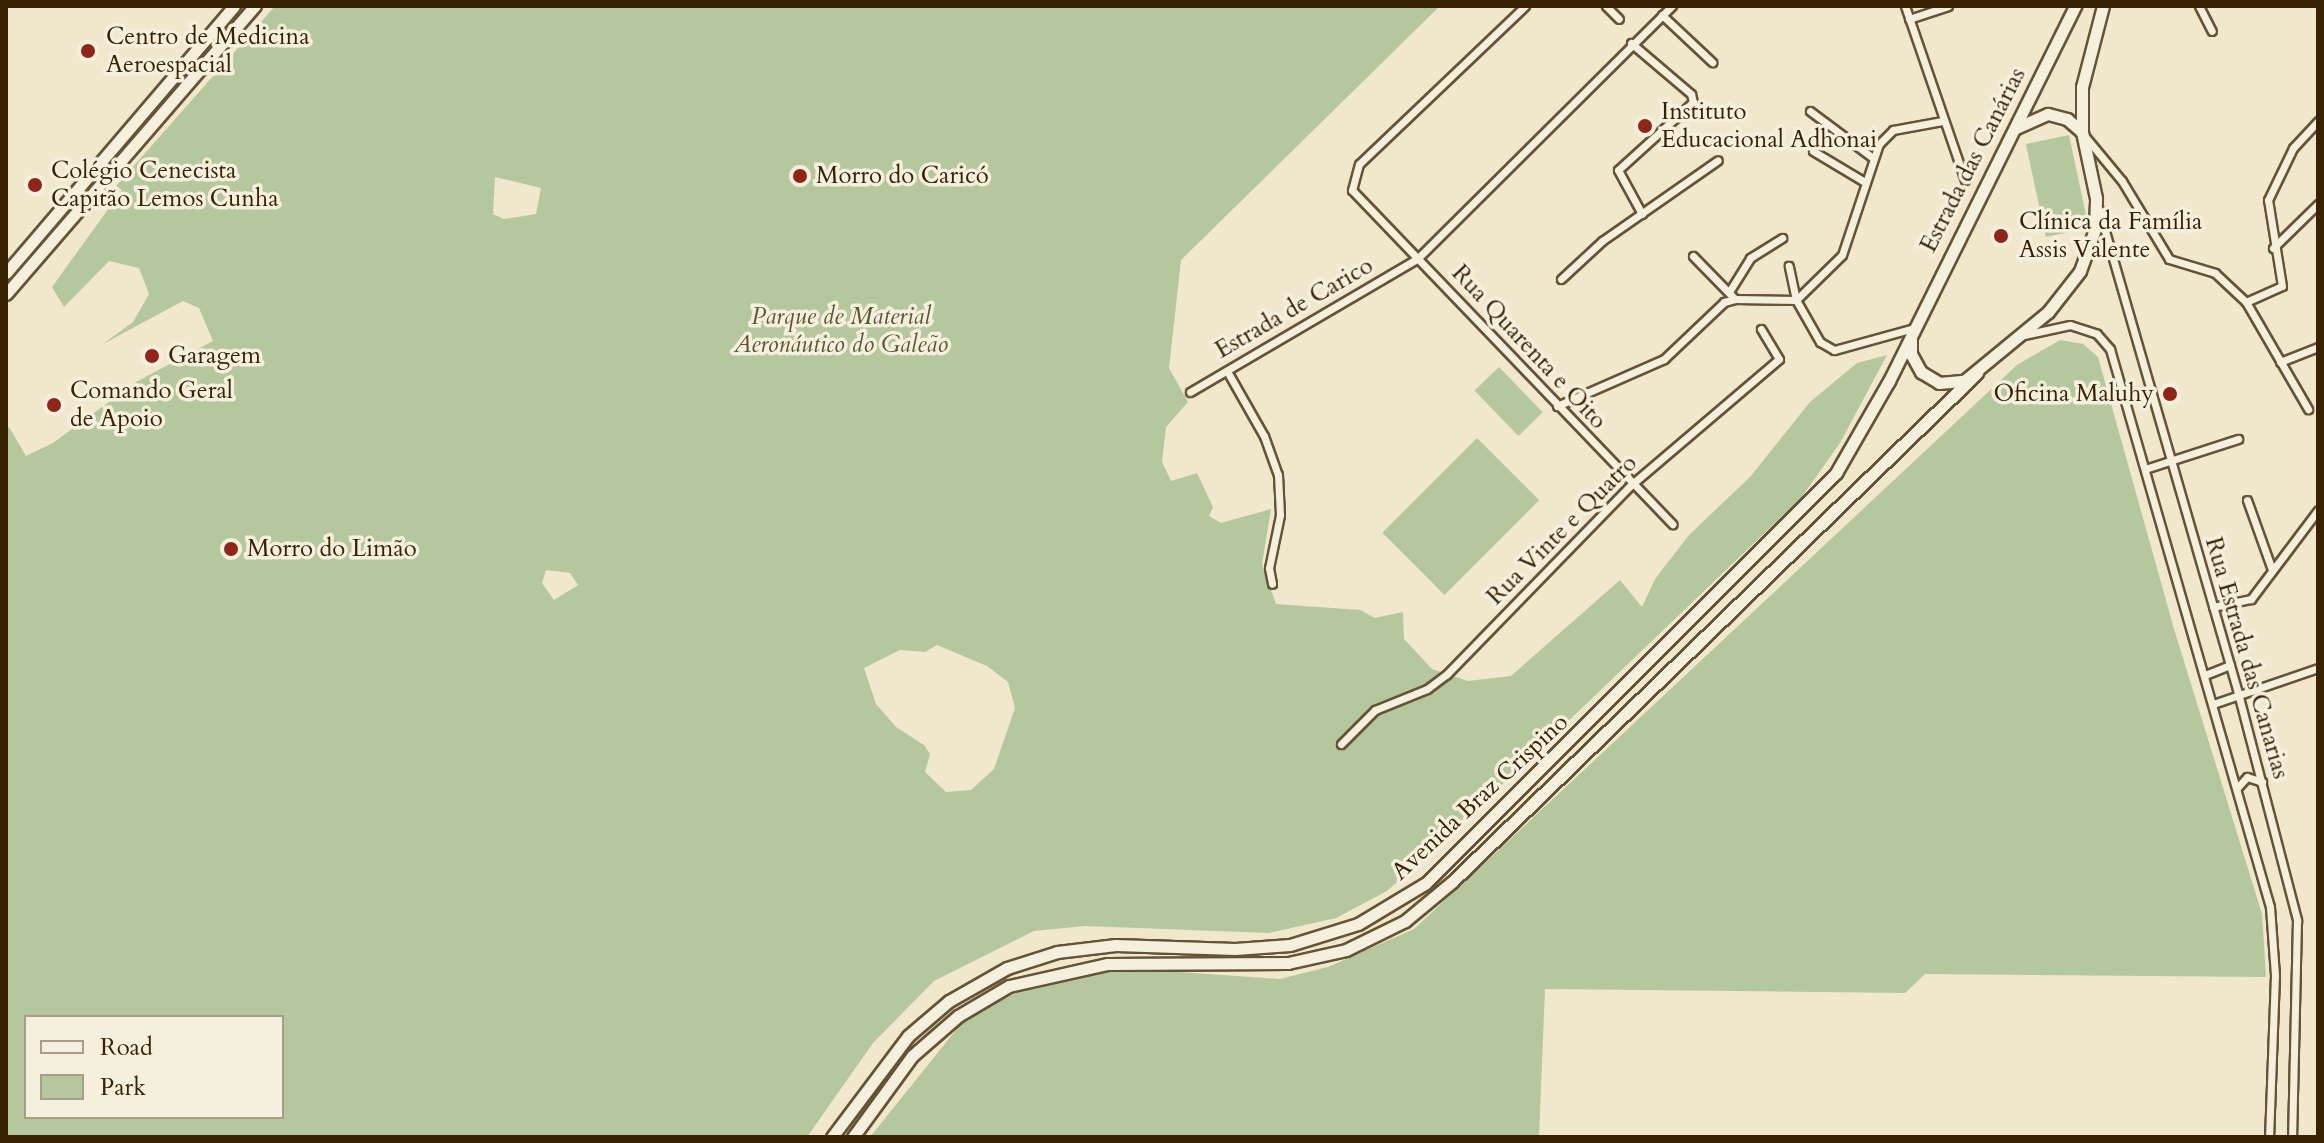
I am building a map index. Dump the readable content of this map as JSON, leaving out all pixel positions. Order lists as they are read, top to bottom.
{
  "streets": {
    "main road": ["Estrada das Canárias", "Avenida Braz Crispino"],
    "street": [
      "Estrada de Carico",
      "Rua Quarenta e Oito",
      "Rua Vinte e Quatro",
      "Rua Estrada das Canarias"
    ]
  },
  "crossings": [
    ["Estrada das Canárias", "Avenida Braz Crispino"],
    ["Estrada de Carico", "Rua Quarenta e Oito"],
    ["Rua Quarenta e Oito", "Rua Vinte e Quatro"]
  ],
  "parks": ["Parque de Material Aeronáutico do Galeão"],
  "places": [
    "Centro de Medicina Aeroespacial",
    "Instituto Educacional Adhonai",
    "Morro do Caricó",
    "Colégio Cenecista Capitão Lemos Cunha",
    "Clínica da Família Assis Valente",
    "Garagem",
    "Oficina Maluhy",
    "Comando Geral de Apoio",
    "Morro do Limão"
  ],
  "legend": ["Road", "Park"]
}
